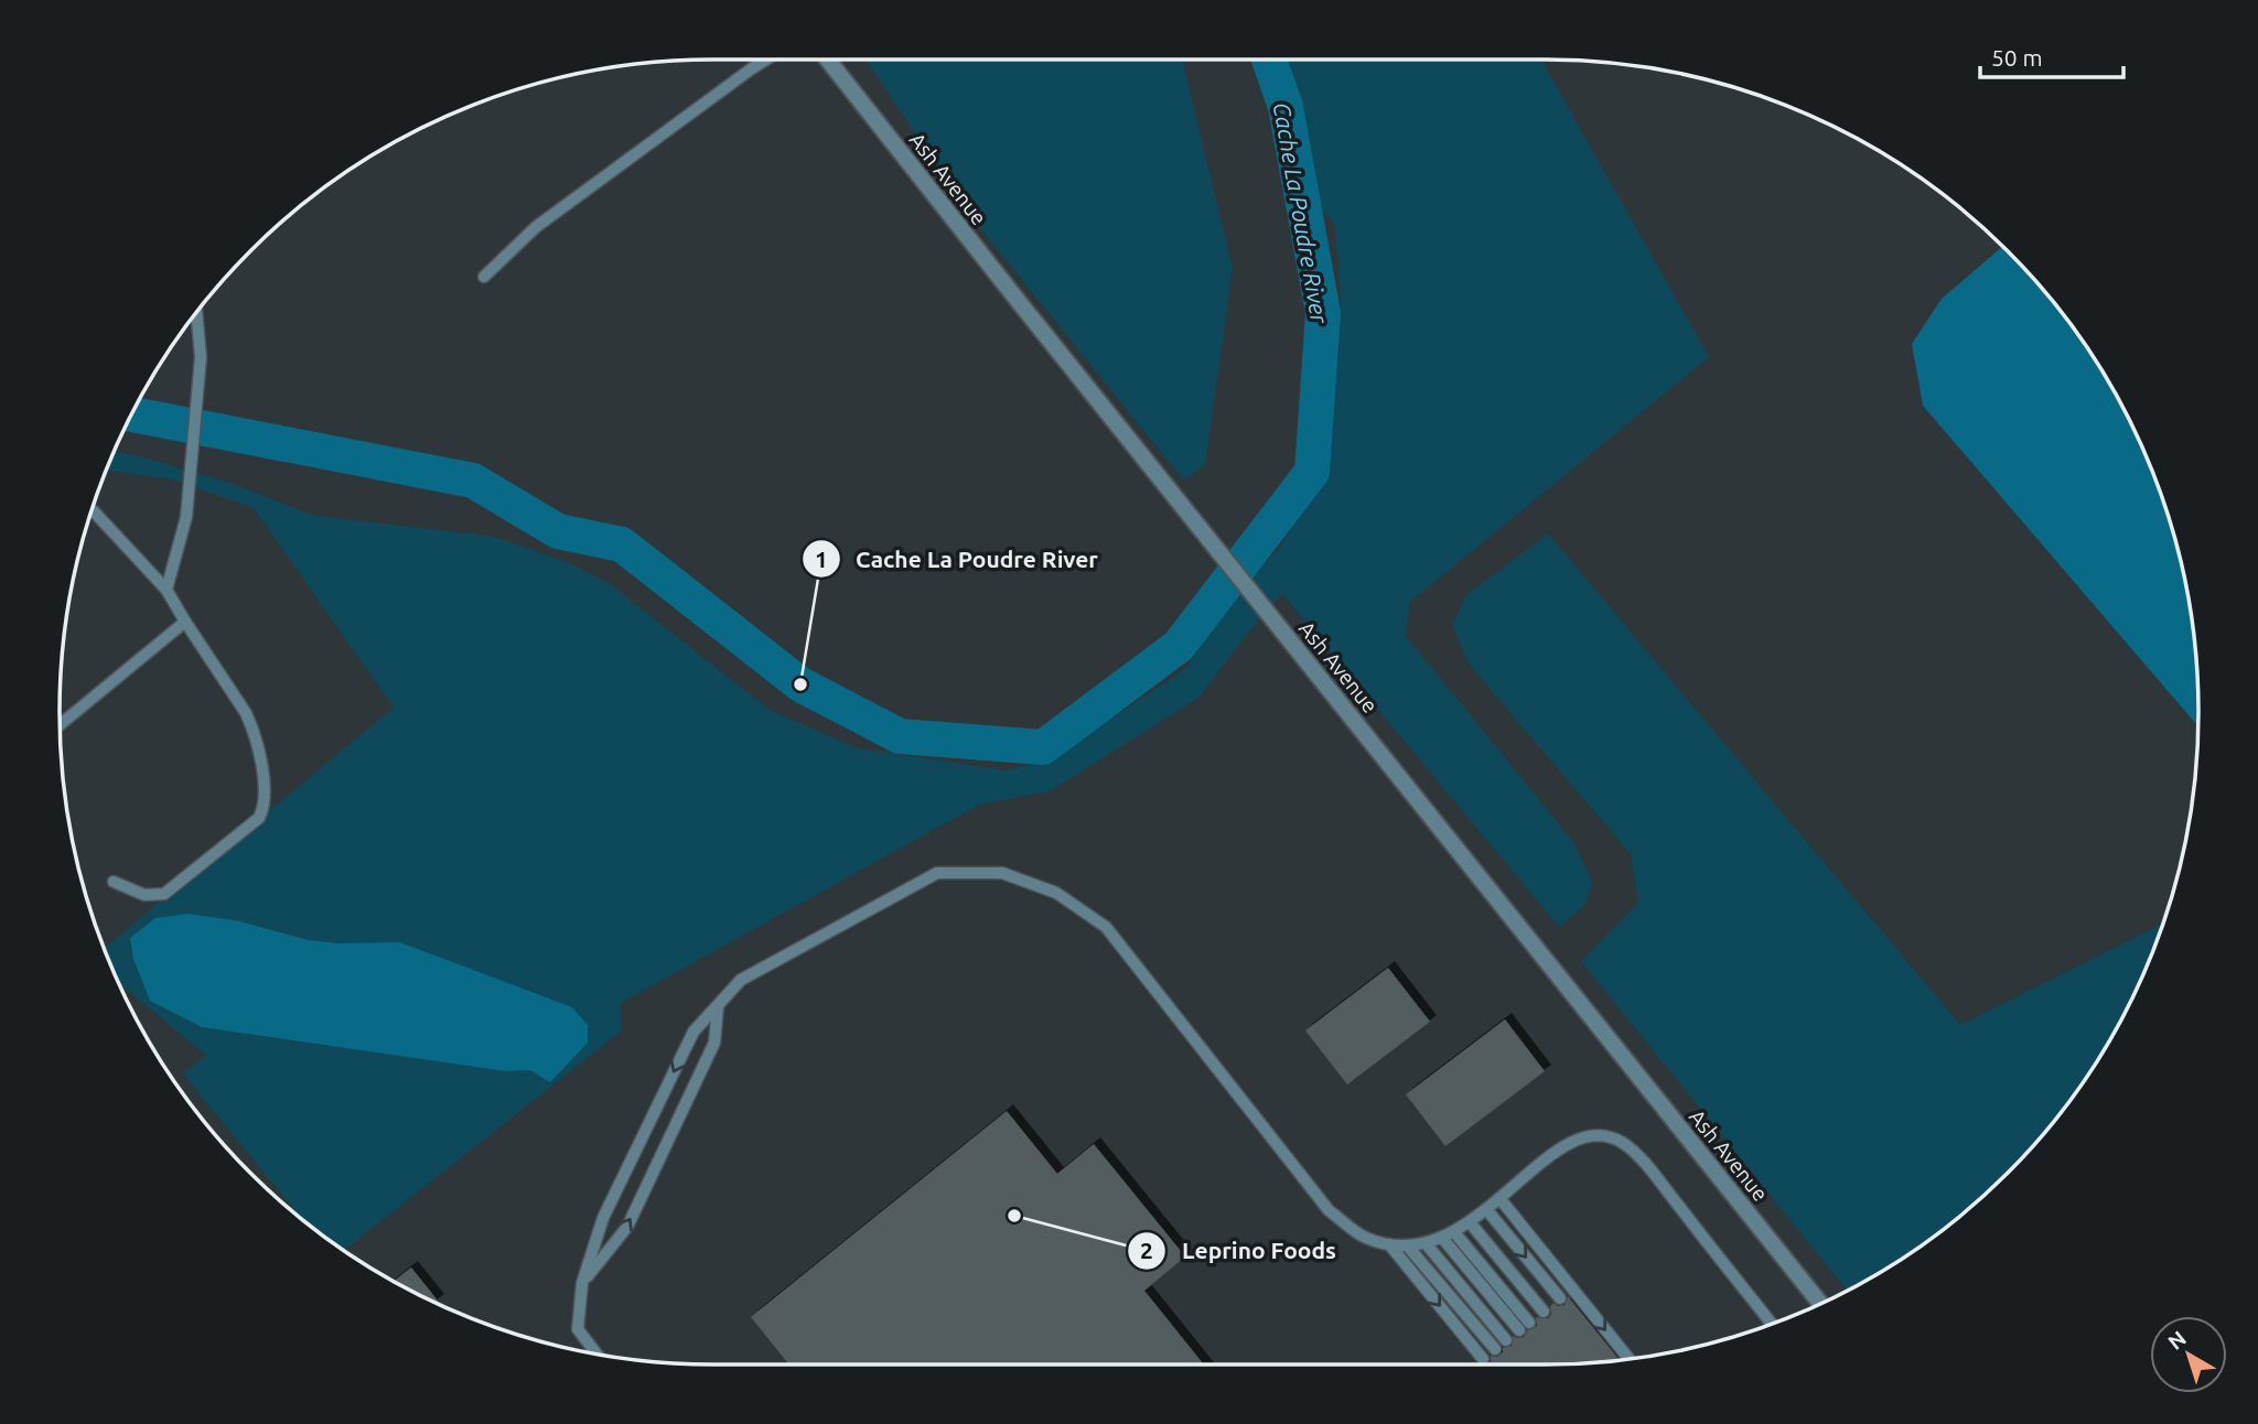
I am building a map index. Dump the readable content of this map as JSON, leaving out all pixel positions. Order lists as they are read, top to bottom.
{
  "streets": {
    "street": ["Ash Avenue"]
  },
  "water": ["Cache La Poudre River"],
  "places": ["Cache La Poudre River", "Leprino Foods"],
  "scale_bar": "50 m",
  "north": "top left"
}
